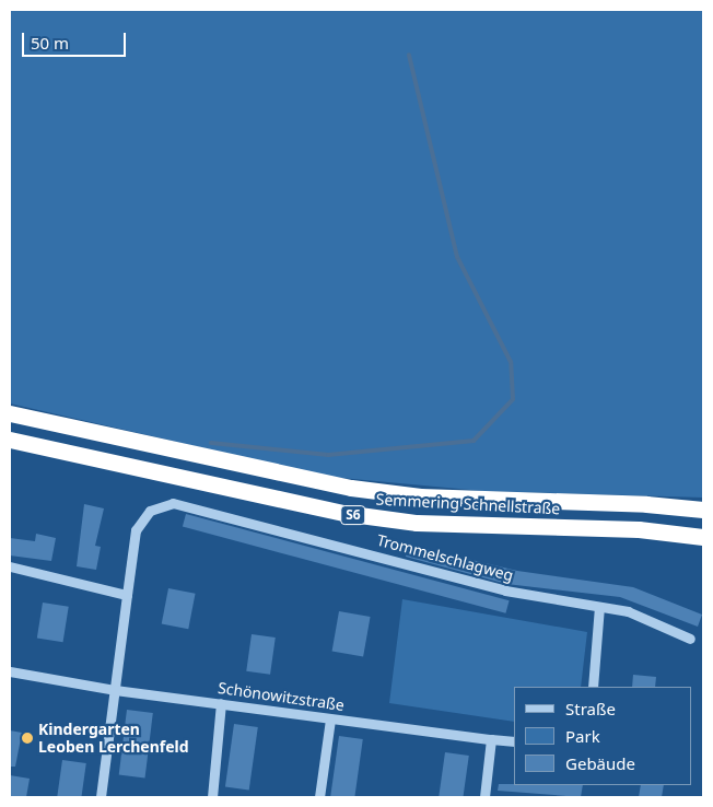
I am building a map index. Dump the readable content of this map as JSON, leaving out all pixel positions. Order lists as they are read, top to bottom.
{
  "streets": {
    "highway": ["Semmering Schnellstraße", "S6"],
    "street": ["Trommelschlagweg", "Schönowitzstraße"]
  },
  "crossings": [
    ["Trommelschlagweg", "Schönowitzstraße"]
  ],
  "places": ["Kindergarten Leoben Lerchenfeld"],
  "legend": ["Straße", "Park", "Gebäude"],
  "scale_bar": "50 m"
}
